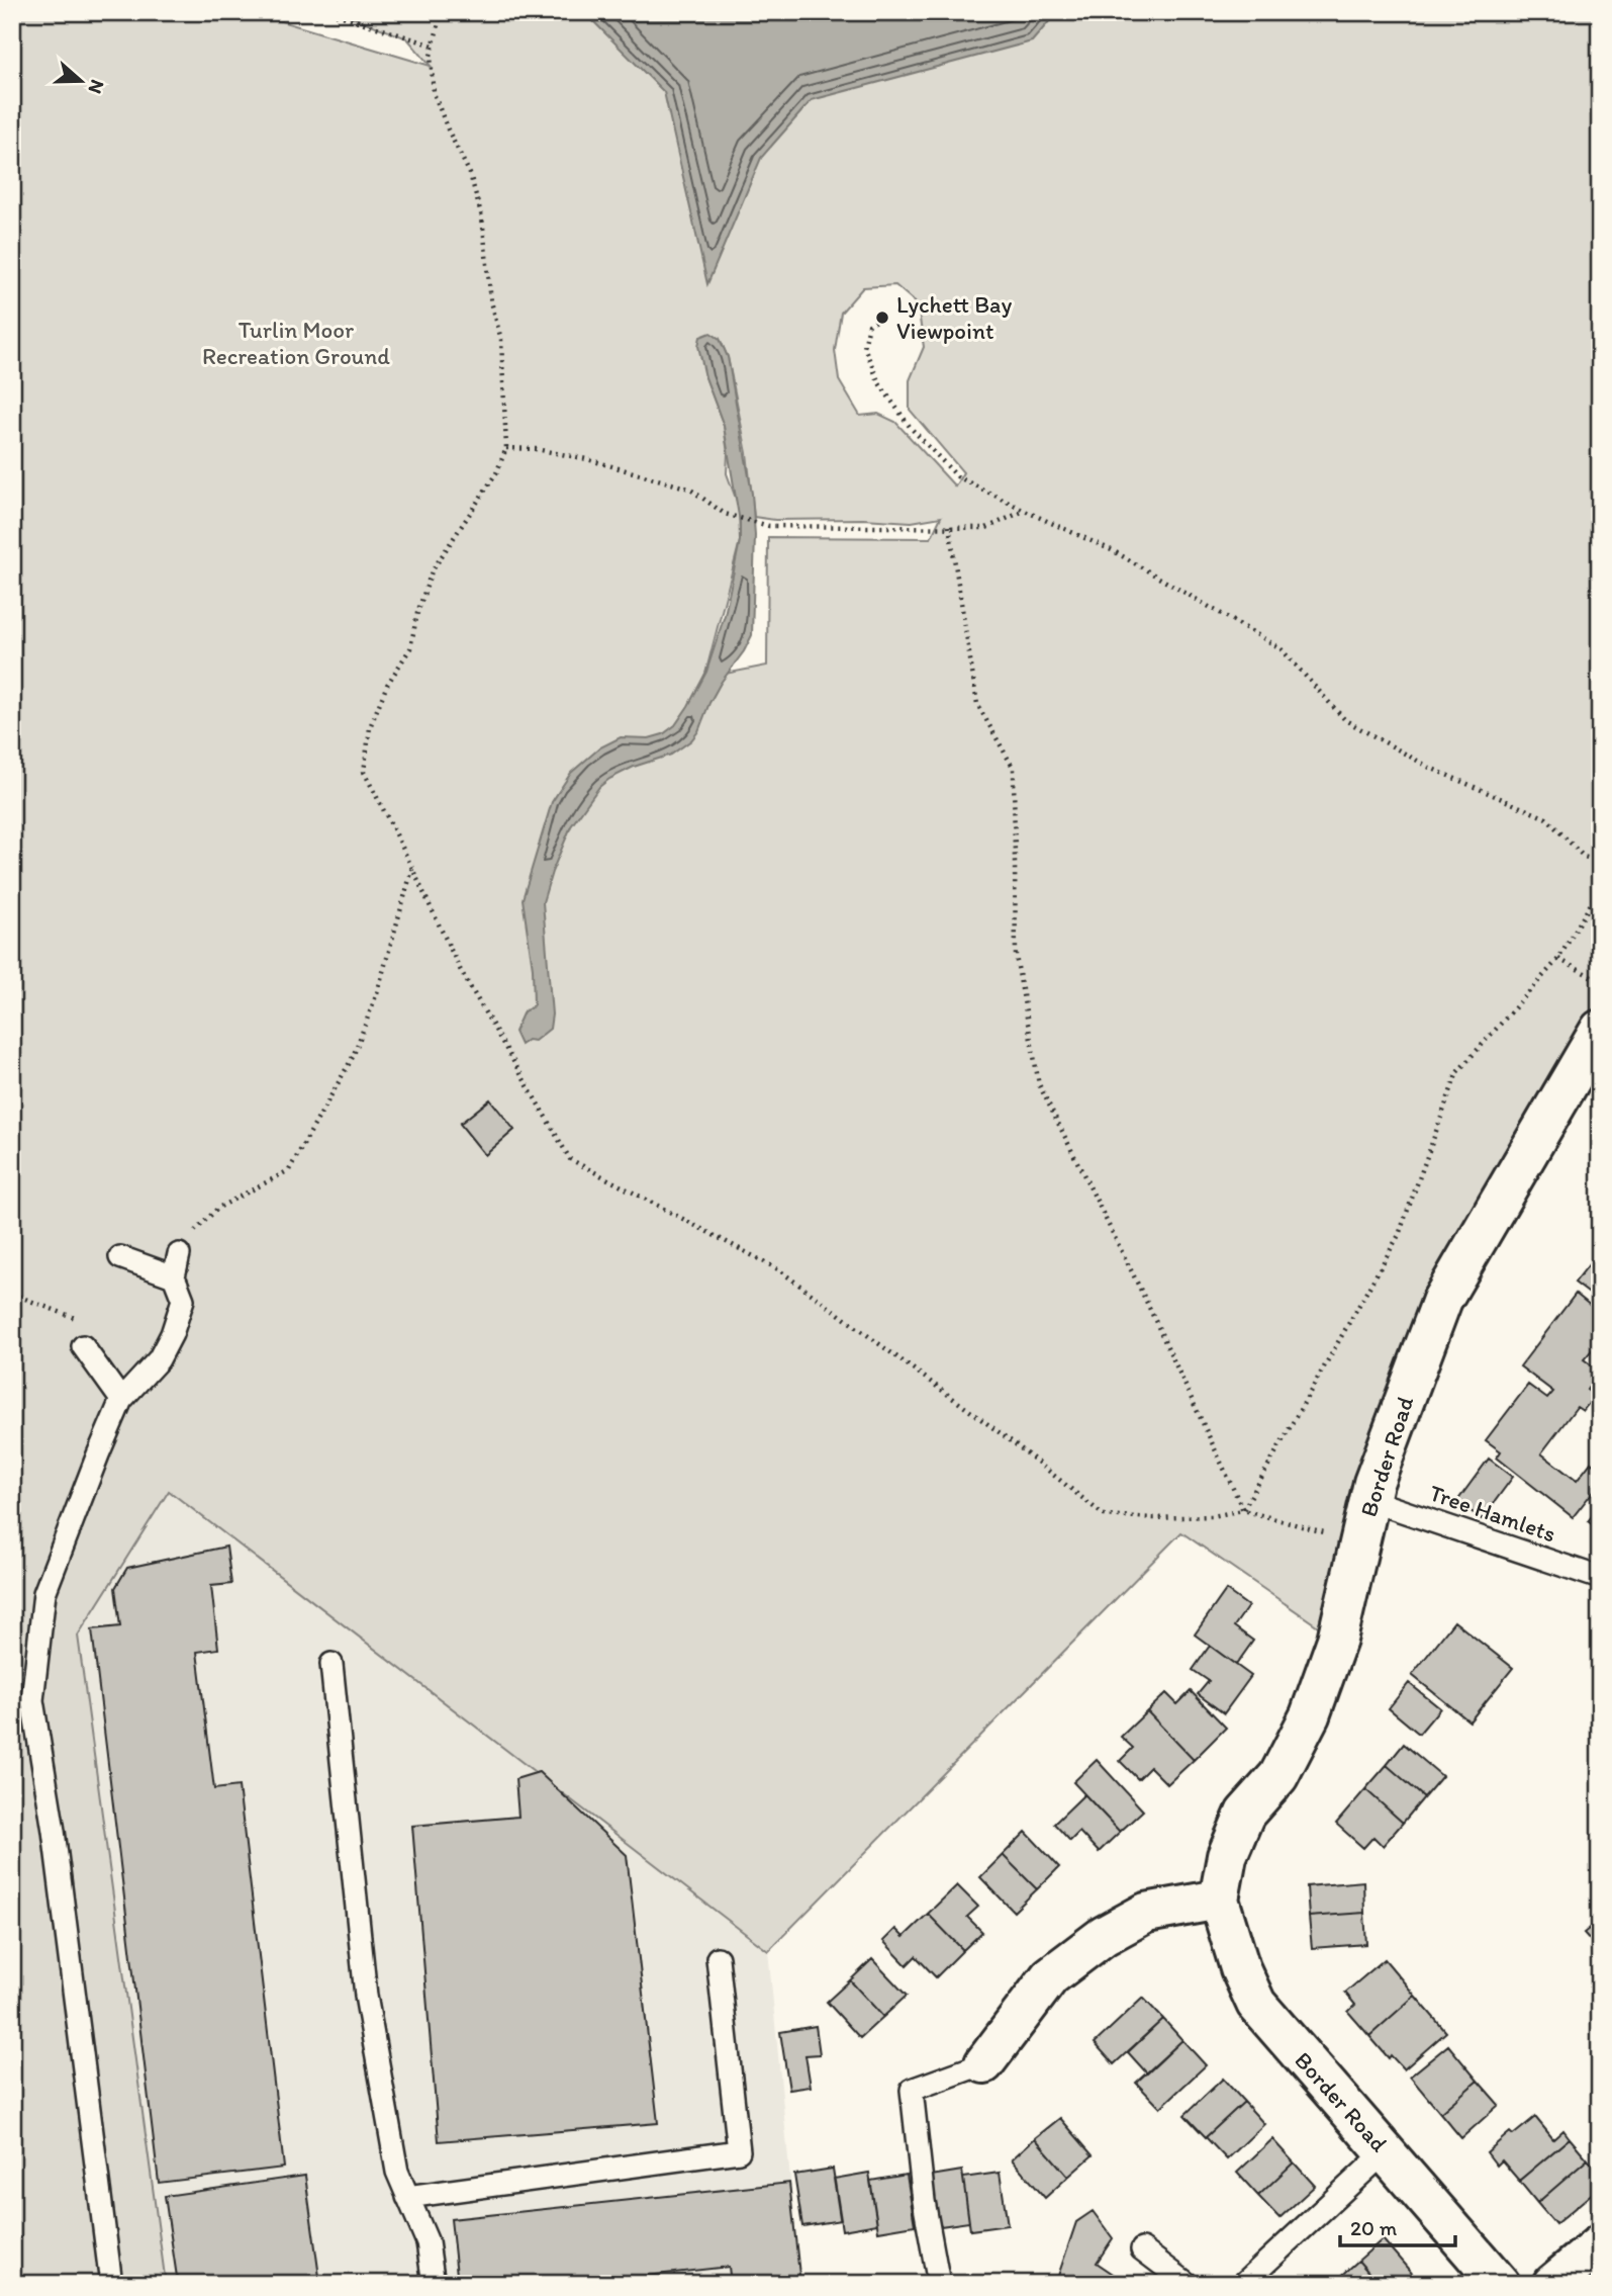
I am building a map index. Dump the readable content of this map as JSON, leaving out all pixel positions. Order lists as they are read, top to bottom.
{
  "streets": {
    "street": ["Border Road"],
    "lane": ["Tree Hamlets"]
  },
  "crossings": [
    ["Border Road", "Tree Hamlets"]
  ],
  "parks": ["Turlin Moor Recreation Ground"],
  "places": ["Lychett Bay Viewpoint"],
  "scale_bar": "20 m",
  "north": "right"
}
